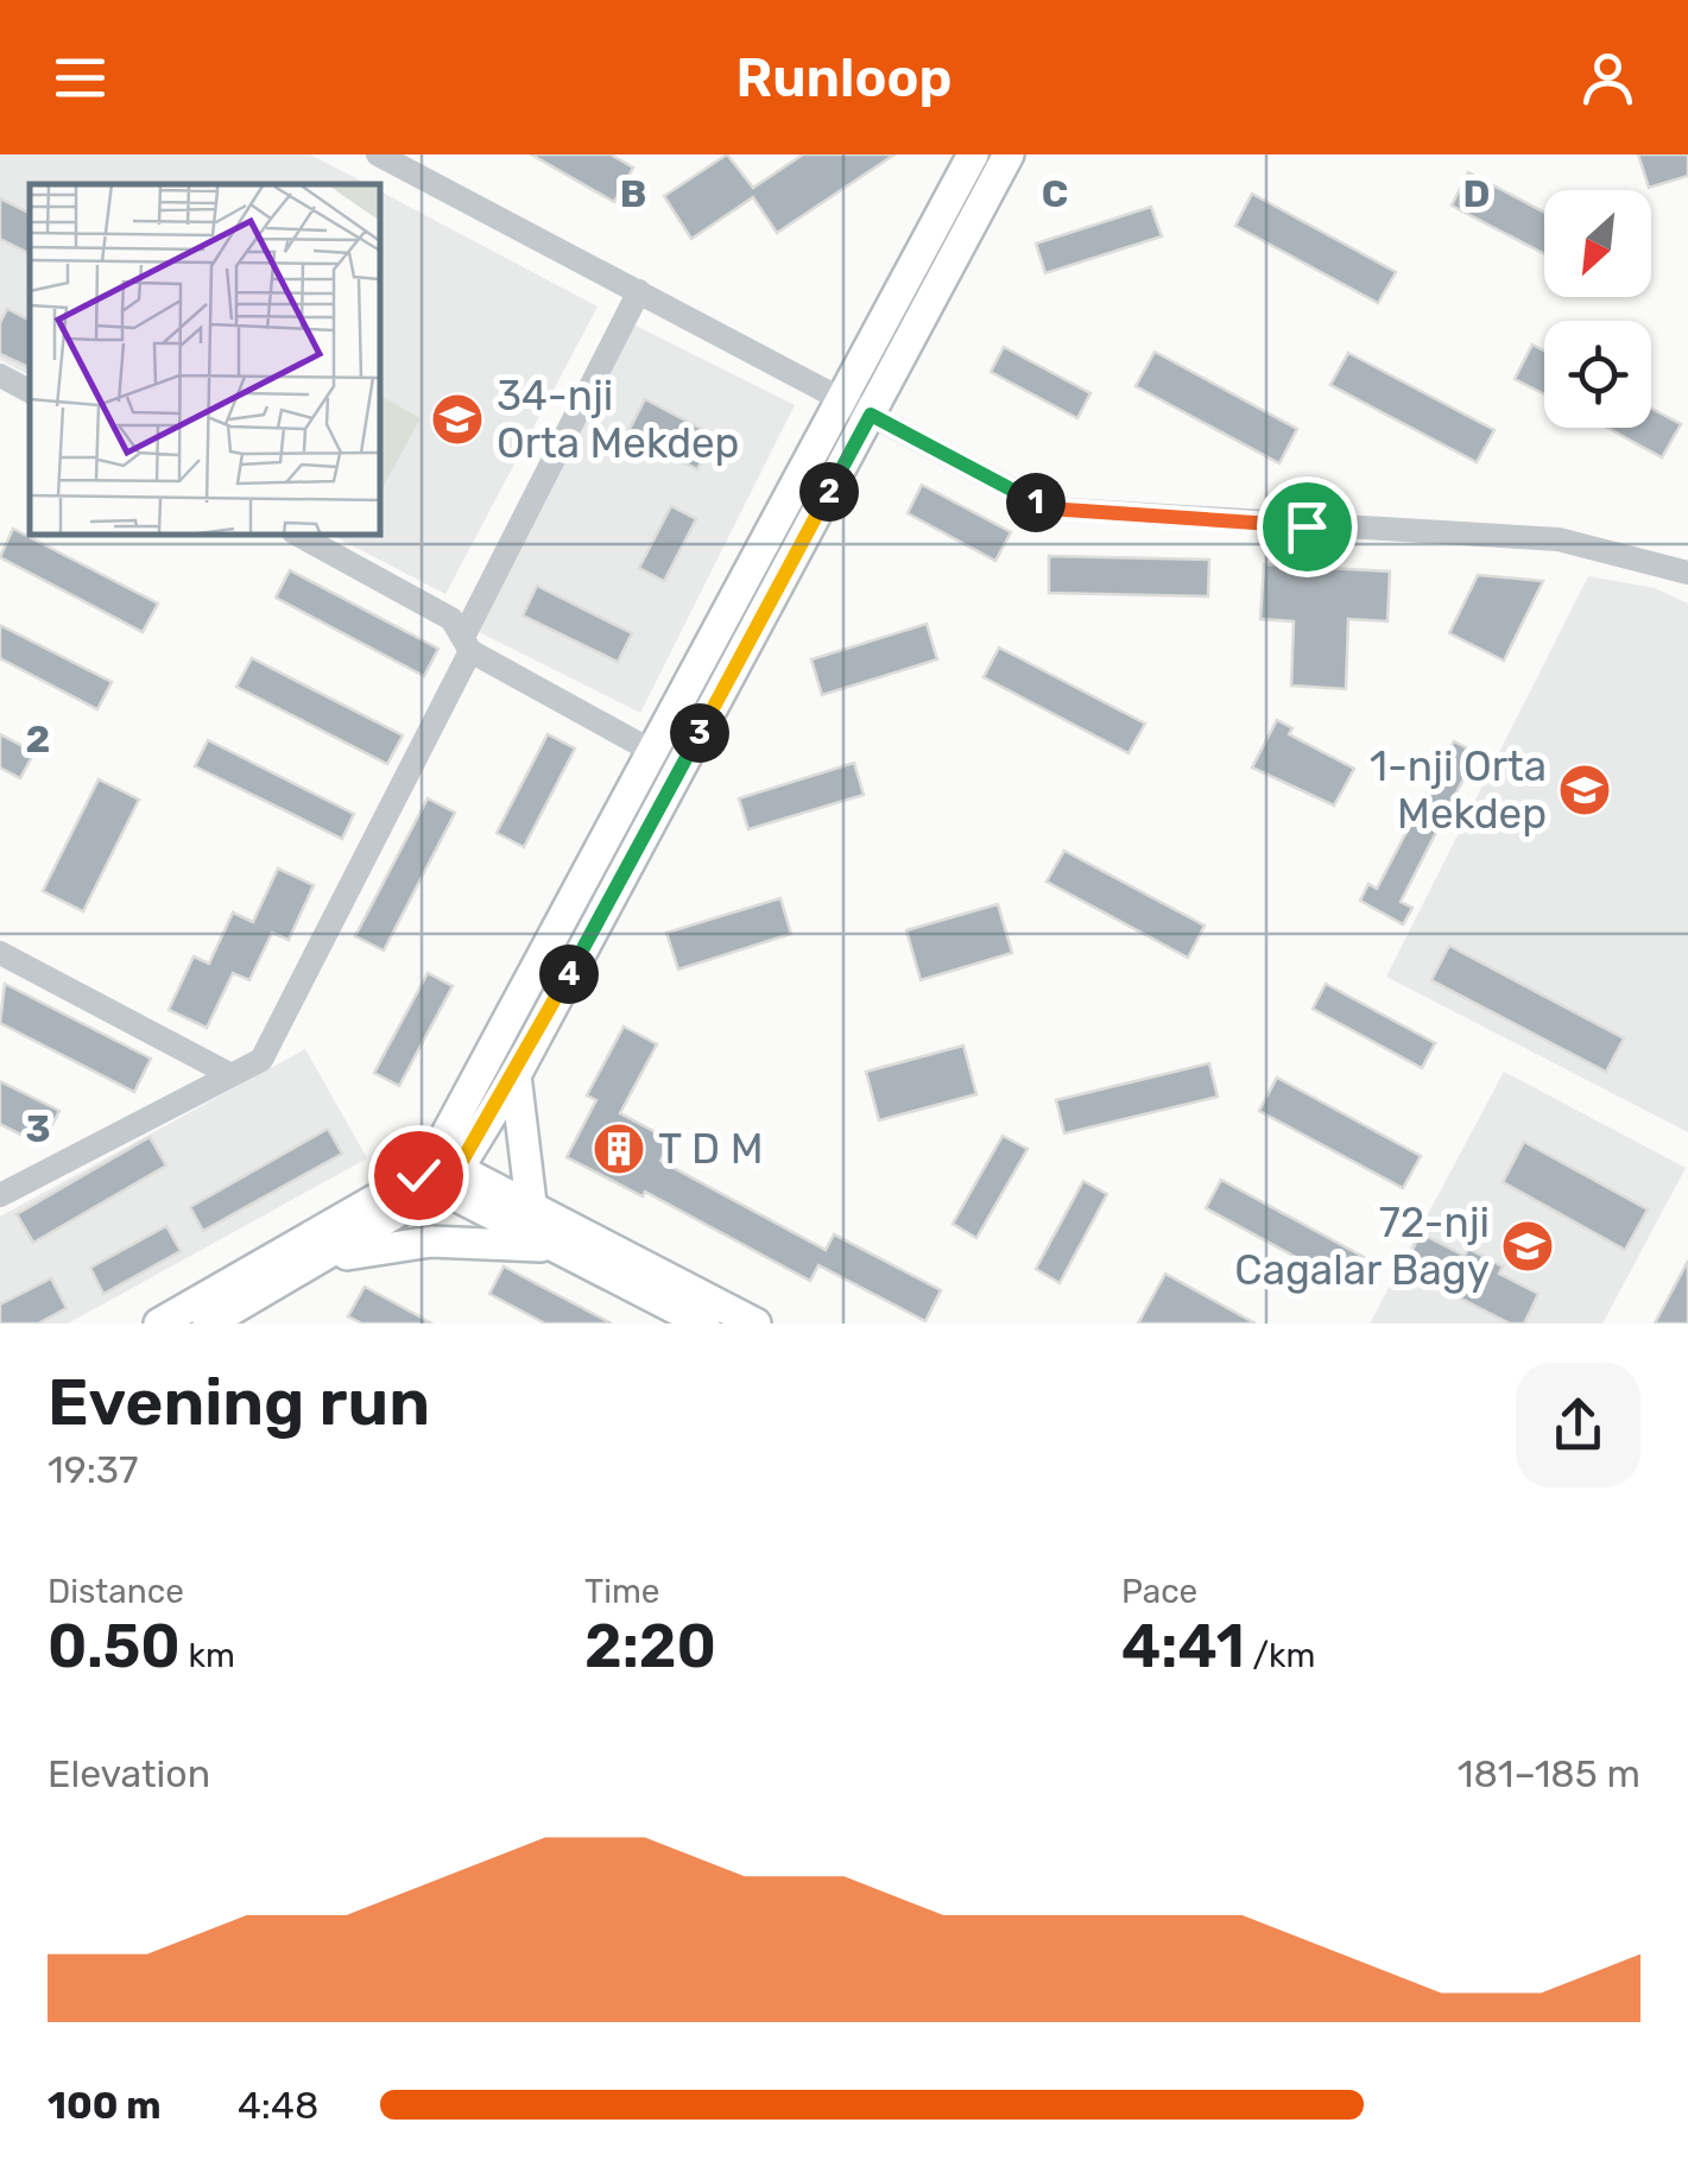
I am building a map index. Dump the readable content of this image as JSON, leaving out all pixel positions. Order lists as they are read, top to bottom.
{
  "places": {
    "school or university": ["34-nji Orta Mekdep", "1-nji Orta Mekdep", "72-nji Cagalar Bagy"],
    "building": ["T D M"]
  },
  "north": "bottom left",
  "page": {
    "header": "Runloop",
    "pins": [
      "2",
      "1",
      "3",
      "4"
    ],
    "heading": ["Evening run", "19:37"],
    "stats": [
      ["Distance", "0.50 km"],
      ["Time", "2:20"],
      ["Pace", "4:41 /km"]
    ],
    "chart": ["Elevation", "181–185 m"],
    "list": [
      {
        "name": "100 m",
        "note": "4:48"
      }
    ]
  },
  "grid": {
    "columns": ["B", "C", "D"],
    "rows": ["2", "3"]
  }
}
